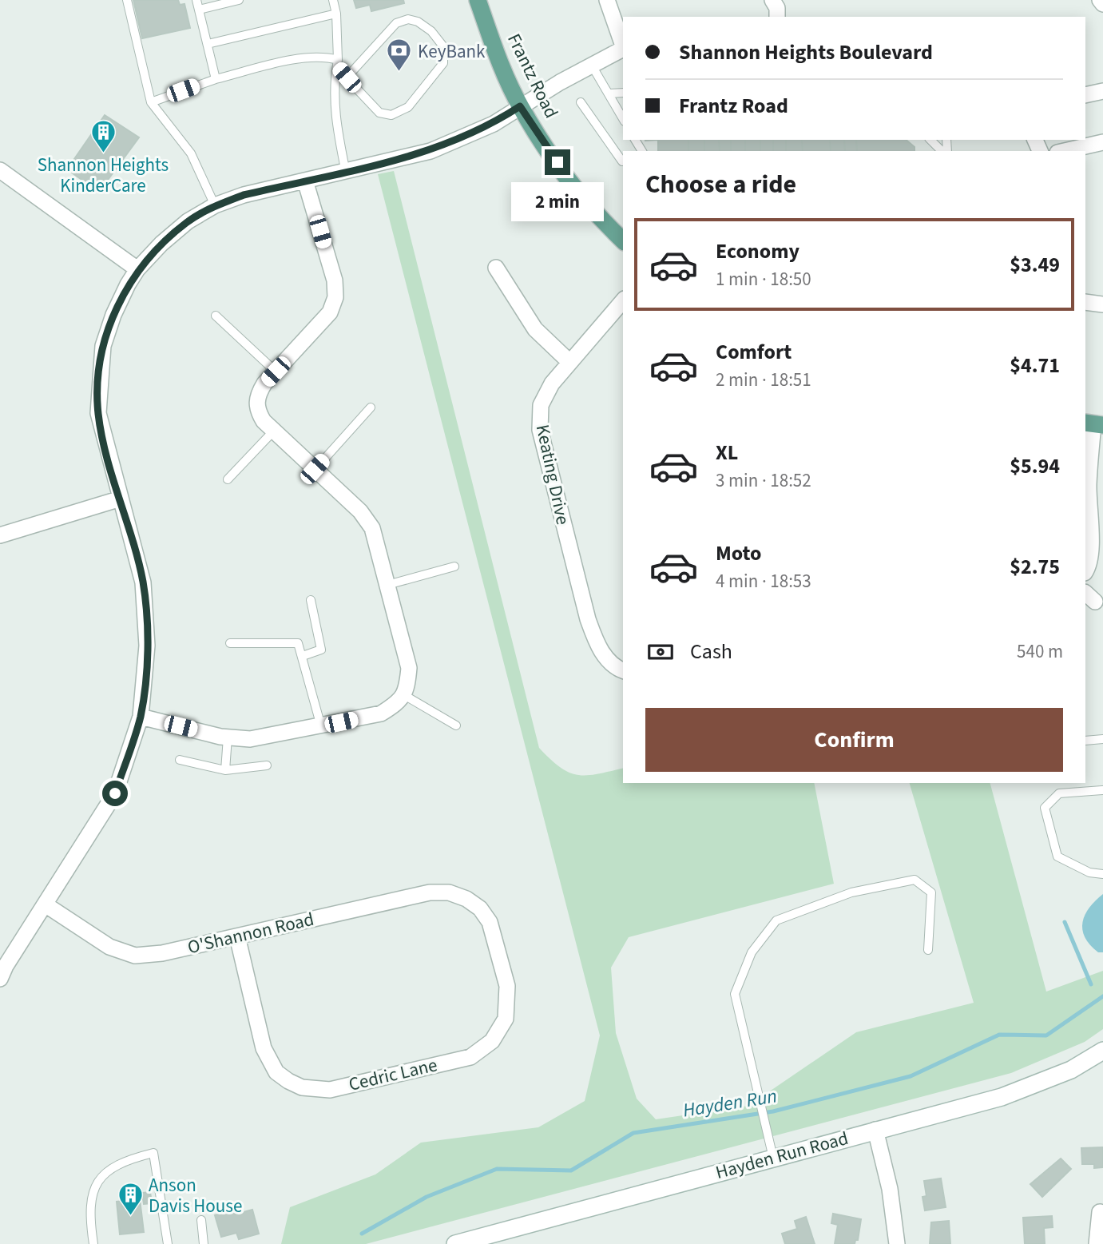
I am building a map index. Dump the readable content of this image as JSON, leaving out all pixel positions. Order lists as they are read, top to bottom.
{
  "streets": {
    "main road": ["Frantz Road", "Hayden Run Road"],
    "street": ["Keating Drive", "O'Shannon Road", "Cedric Lane"]
  },
  "crossings": [
    ["O'Shannon Road", "Cedric Lane"]
  ],
  "water": ["Hayden Run"],
  "places": {
    "bank": ["KeyBank"],
    "building": ["Shannon Heights KinderCare", "Anson Davis House"]
  },
  "page": {
    "banner": ["Shannon Heights Boulevard", "Frantz Road"],
    "heading": "Choose a ride",
    "bubble": "2 min",
    "list": [
      {
        "name": "Economy",
        "note": "1 min · 18:50",
        "value": "$3.49"
      },
      {
        "name": "Comfort",
        "note": "2 min · 18:51",
        "value": "$4.71"
      },
      {
        "name": "XL",
        "note": "3 min · 18:52",
        "value": "$5.94"
      },
      {
        "name": "Moto",
        "note": "4 min · 18:53",
        "value": "$2.75"
      }
    ],
    "pay": ["Cash", "540 m"],
    "buttons": "Confirm"
  }
}
